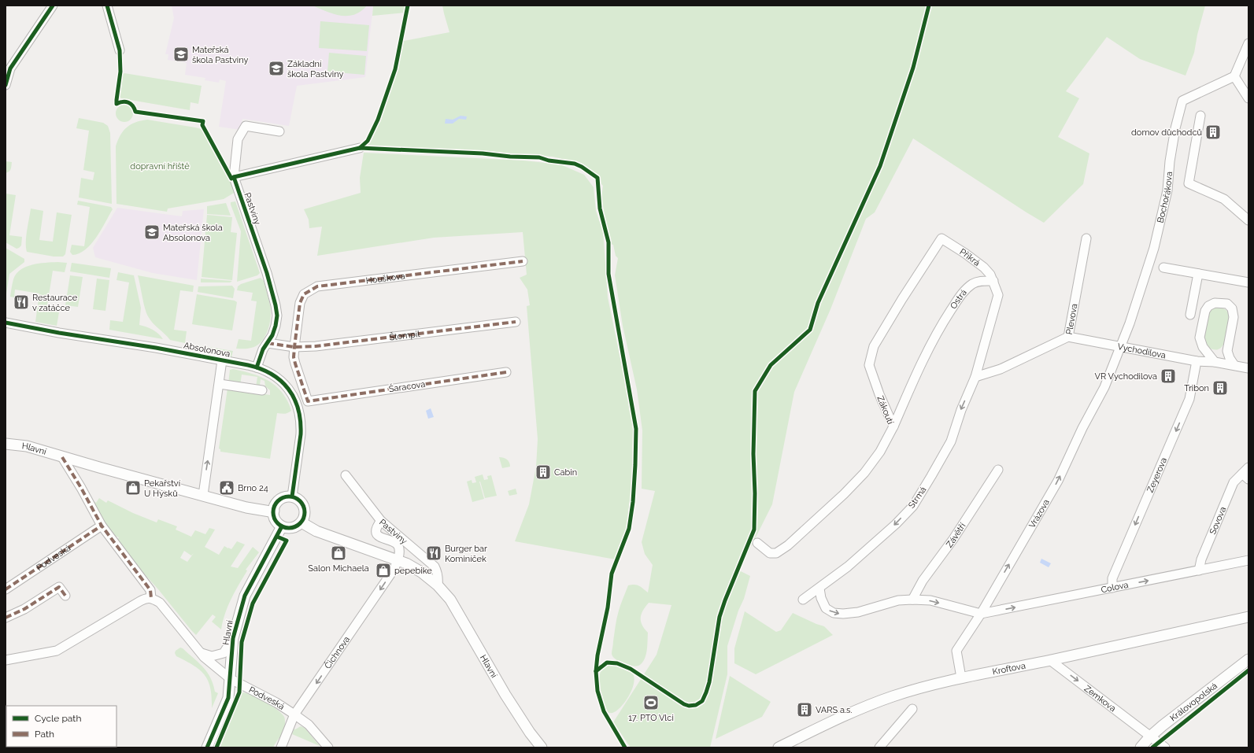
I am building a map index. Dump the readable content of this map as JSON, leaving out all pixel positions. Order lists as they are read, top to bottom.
{
  "streets": {
    "street": [
      "Bochořákova",
      "Pastviny",
      "Příkrá",
      "Houškova",
      "Ostrá",
      "Plevova",
      "Štompil",
      "Absolonova",
      "Vychodilova",
      "Šaracova",
      "Zákoutí",
      "Hlavní",
      "Zeyerova",
      "Strmá",
      "Vrázova",
      "Sovova",
      "Závětří",
      "Podveská",
      "Colova",
      "Čichnova",
      "Kroftova",
      "Zemkova",
      "Královopolská"
    ]
  },
  "crossings": [
    ["Bochořákova", "Vychodilova"],
    ["Bochořákova", "Vrázova"],
    ["Pastviny", "Absolonova"],
    ["Pastviny", "Hlavní"],
    ["Příkrá", "Ostrá"],
    ["Příkrá", "Zákoutí"],
    ["Houškova", "Štompil"],
    ["Houškova", "Šaracova"],
    ["Ostrá", "Zákoutí"],
    ["Plevova", "Vychodilova"],
    ["Plevova", "Strmá"],
    ["Štompil", "Šaracova"],
    ["Absolonova", "Hlavní"],
    ["Vychodilova", "Zeyerova"],
    ["Vychodilova", "Vrázova"],
    ["Hlavní", "Podveská"],
    ["Hlavní", "Čichnova"],
    ["Zeyerova", "Colova"],
    ["Vrázova", "Colova"],
    ["Vrázova", "Kroftova"],
    ["Sovova", "Colova"],
    ["Podveská", "Čichnova"],
    ["Kroftova", "Zemkova"],
    ["Zemkova", "Královopolská"]
  ],
  "one_way": [
    "Zeyerova",
    "Strmá",
    "Vrázova",
    "Colova",
    "Čichnova",
    "Zemkova"
  ],
  "parks": ["dopravní hřiště"],
  "places": {
    "school or university": ["Mateřská škola Pastviny", "Základní škola Pastviny", "Mateřská škola Absolonova"],
    "building": [
      "domov důchodců",
      "VR Vychodilova",
      "Tribon",
      "Cabin",
      "VARS a.s."
    ],
    "restaurant": ["Restaurace v zatáčce", "Burger bar Kominíček"],
    "shop": ["Pekařství U Hýsků", "Salon Michaela", "pepebike"],
    "public building": ["Brno 24"],
    "sports": ["17. PTO Vlci"]
  },
  "legend": ["Cycle path", "Path"]
}
